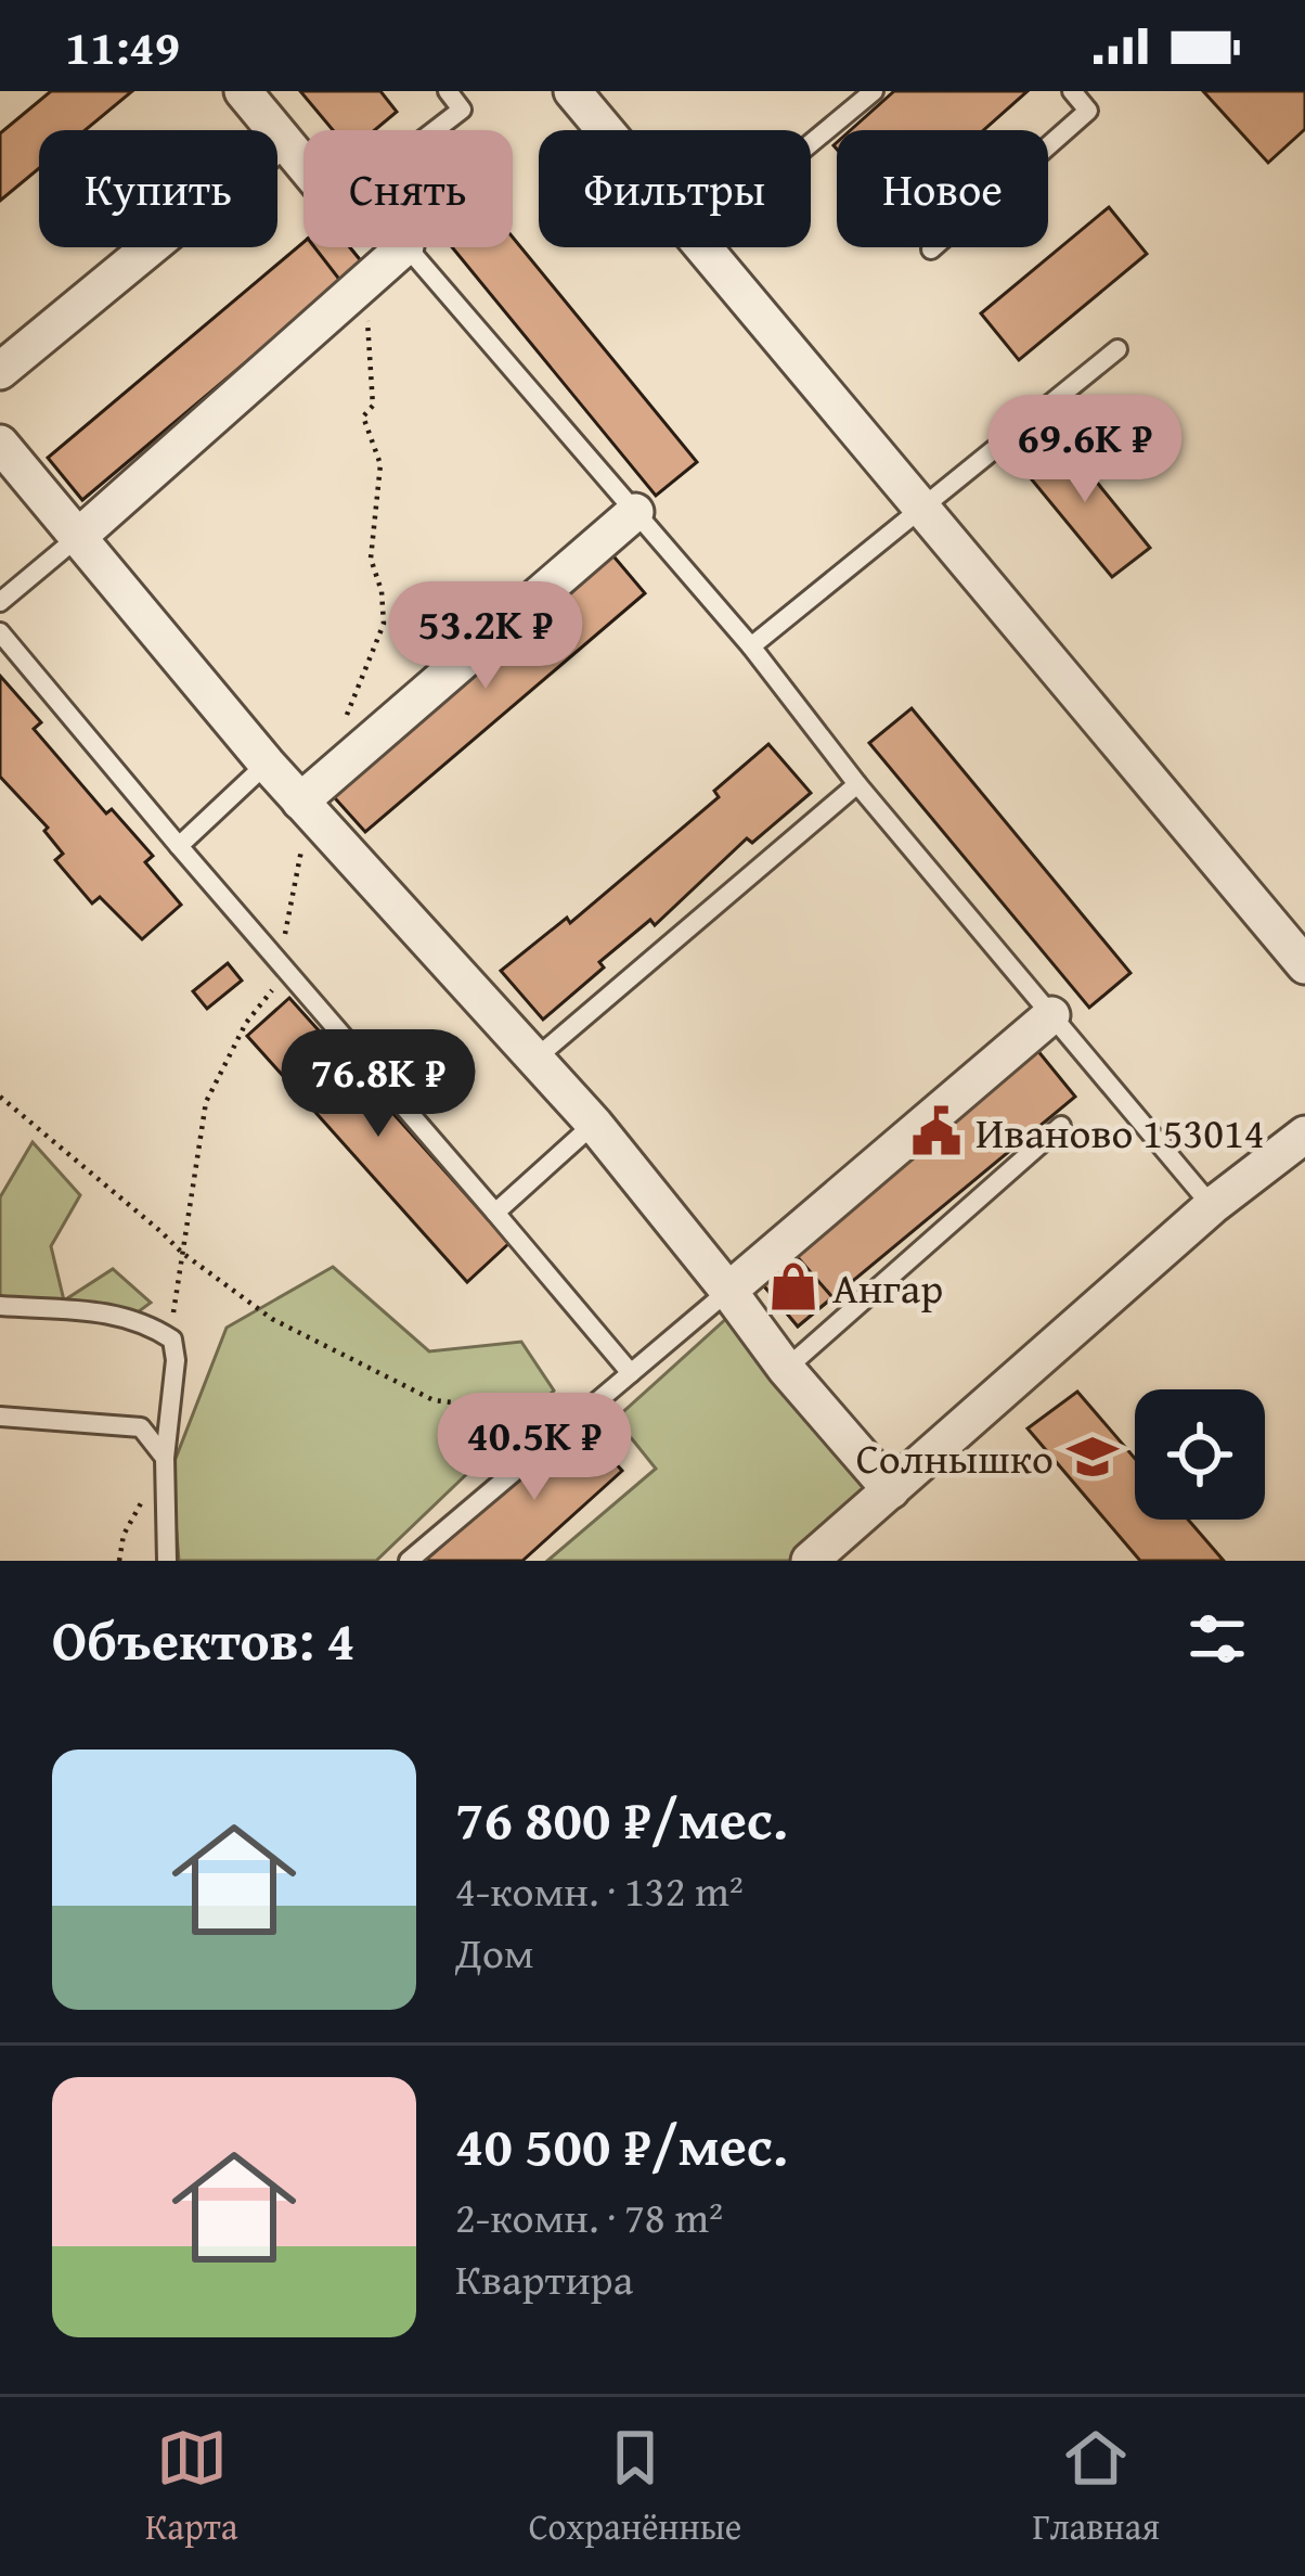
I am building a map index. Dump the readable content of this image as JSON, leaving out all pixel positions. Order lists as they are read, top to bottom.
{
  "places": {
    "public building": ["Иваново 153014"],
    "shop": ["Ангар"],
    "school or university": ["Солнышко"]
  },
  "page": {
    "status": "11:49",
    "chip": [
      "Купить",
      "Снять",
      "Фильтры",
      "Новое"
    ],
    "price": [
      "69.6K ₽",
      "53.2K ₽",
      "76.8K ₽",
      "40.5K ₽"
    ],
    "heading": "Объектов: 4",
    "list": [
      {
        "name": "76 800 ₽/мес.",
        "note": "4-комн. · 132 m² · Дом"
      },
      {
        "name": "40 500 ₽/мес.",
        "note": "2-комн. · 78 m² · Квартира"
      }
    ],
    "tabs": ["Карта", "Сохранённые", "Главная"]
  }
}
